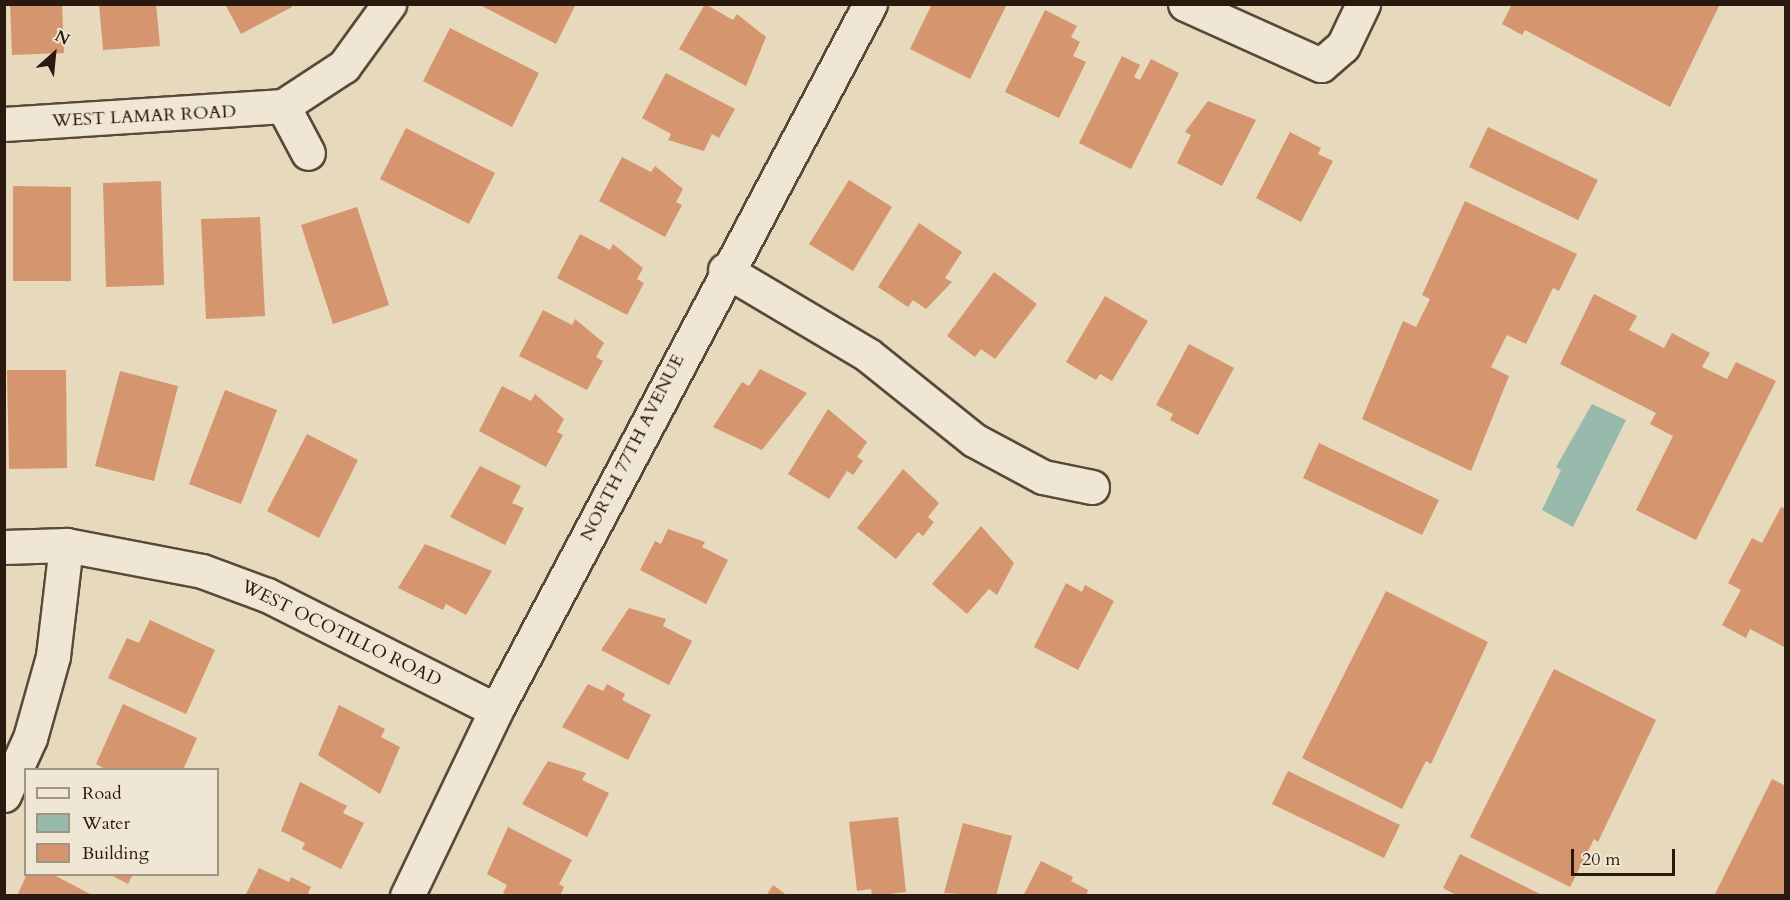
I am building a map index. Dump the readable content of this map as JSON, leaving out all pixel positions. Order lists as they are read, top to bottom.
{
  "streets": {
    "street": ["WEST LAMAR ROAD", "NORTH 77TH AVENUE", "WEST OCOTILLO ROAD"]
  },
  "crossings": [
    ["NORTH 77TH AVENUE", "WEST OCOTILLO ROAD"]
  ],
  "legend": ["Road", "Water", "Building"],
  "scale_bar": "20 m",
  "north": "top right"
}
